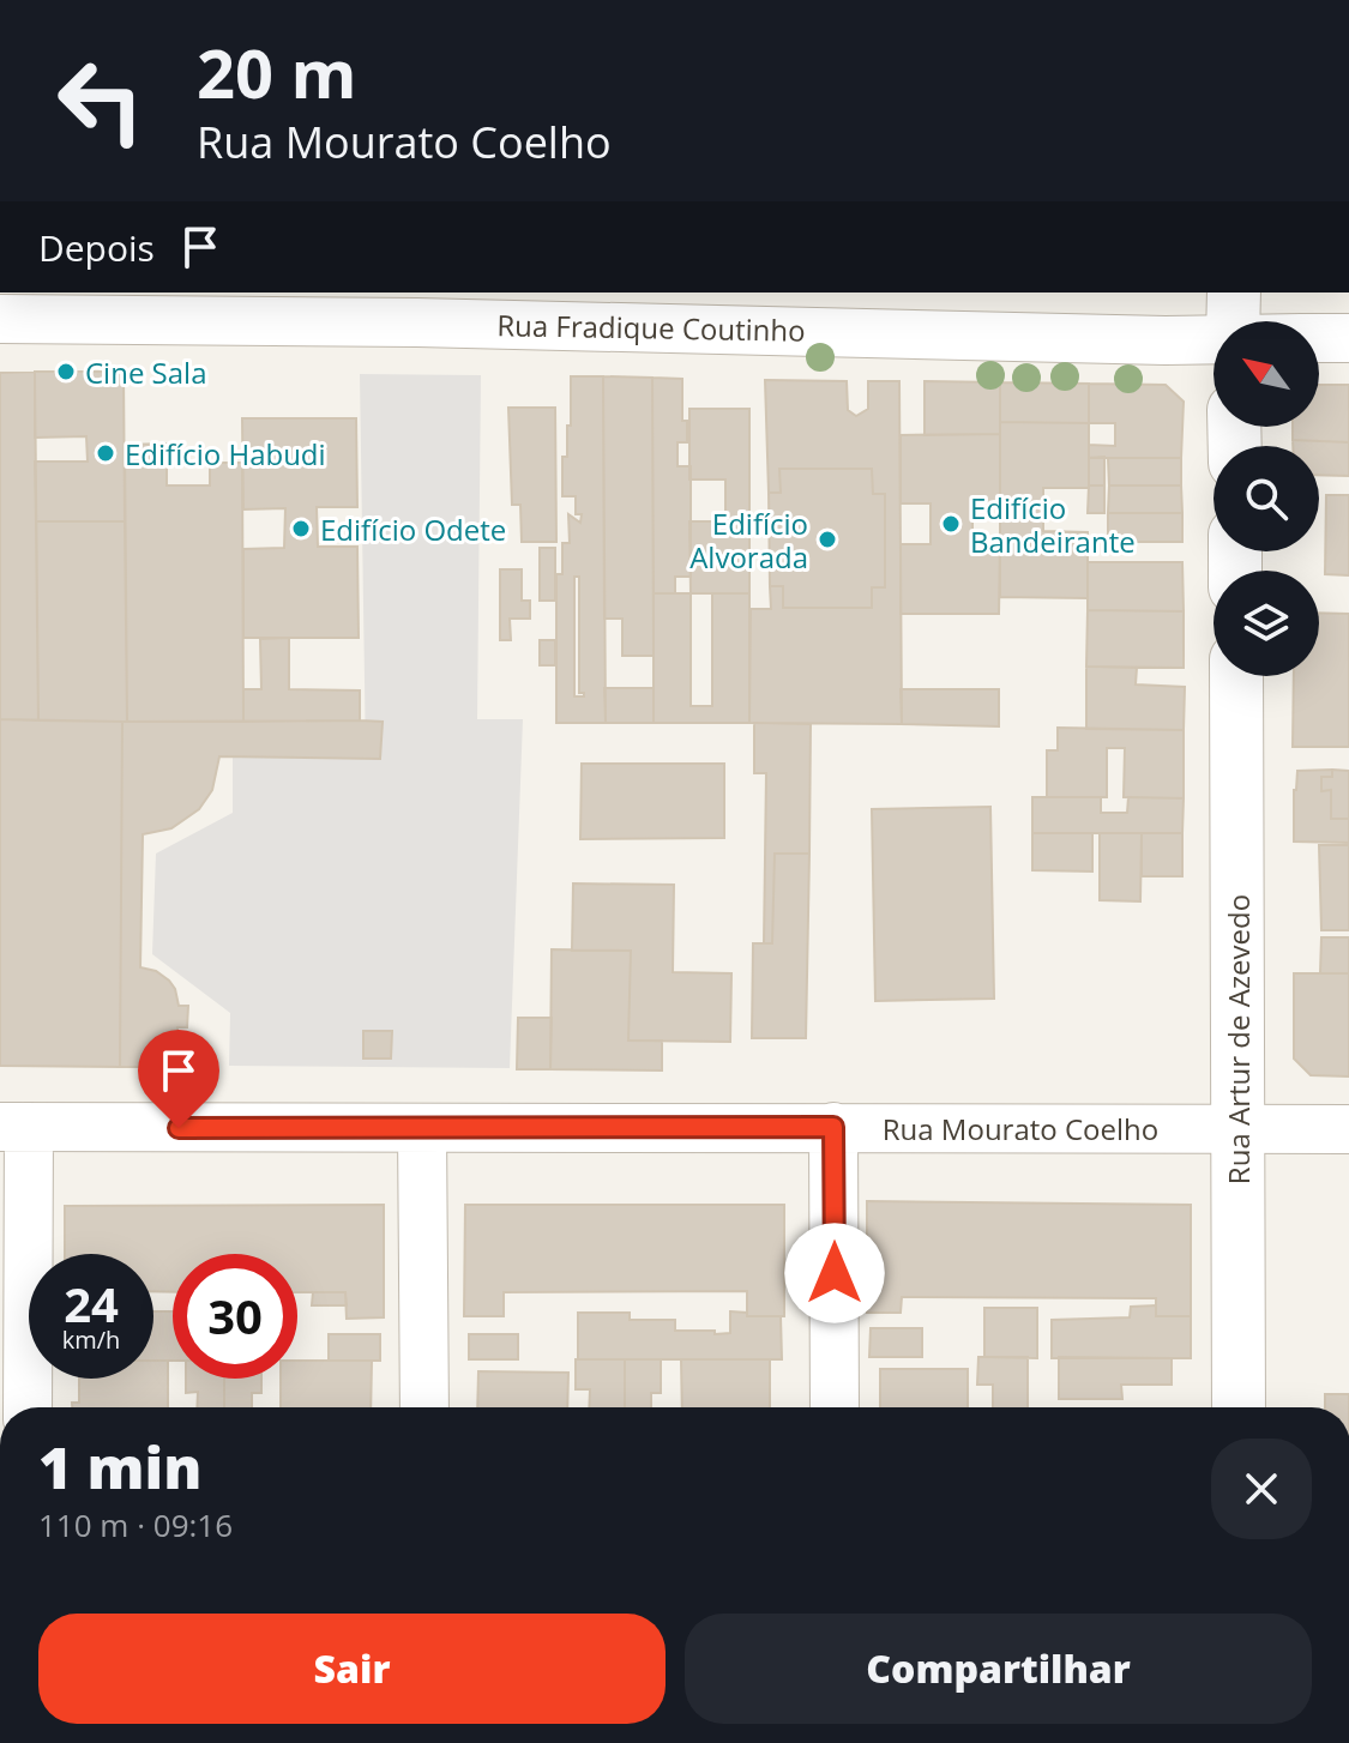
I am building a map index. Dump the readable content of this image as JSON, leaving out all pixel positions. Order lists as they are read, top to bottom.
{
  "streets": {
    "street": ["Rua Fradique Coutinho", "Rua Artur de Azevedo", "Rua Mourato Coelho"]
  },
  "crossings": [
    ["Rua Artur de Azevedo", "Rua Mourato Coelho"]
  ],
  "places": [
    "Cine Sala",
    "Edifício Habudi",
    "Edifício Bandeirante",
    "Edifício Odete",
    "Edifício Alvorada"
  ],
  "north": "top left",
  "page": {
    "turn": ["20 m", "Rua Mourato Coelho"],
    "then": "Depois",
    "speed": "24 km/h",
    "limit": "30",
    "heading": ["1 min", "110 m · 09:16"],
    "buttons": ["Sair", "Compartilhar"]
  }
}
